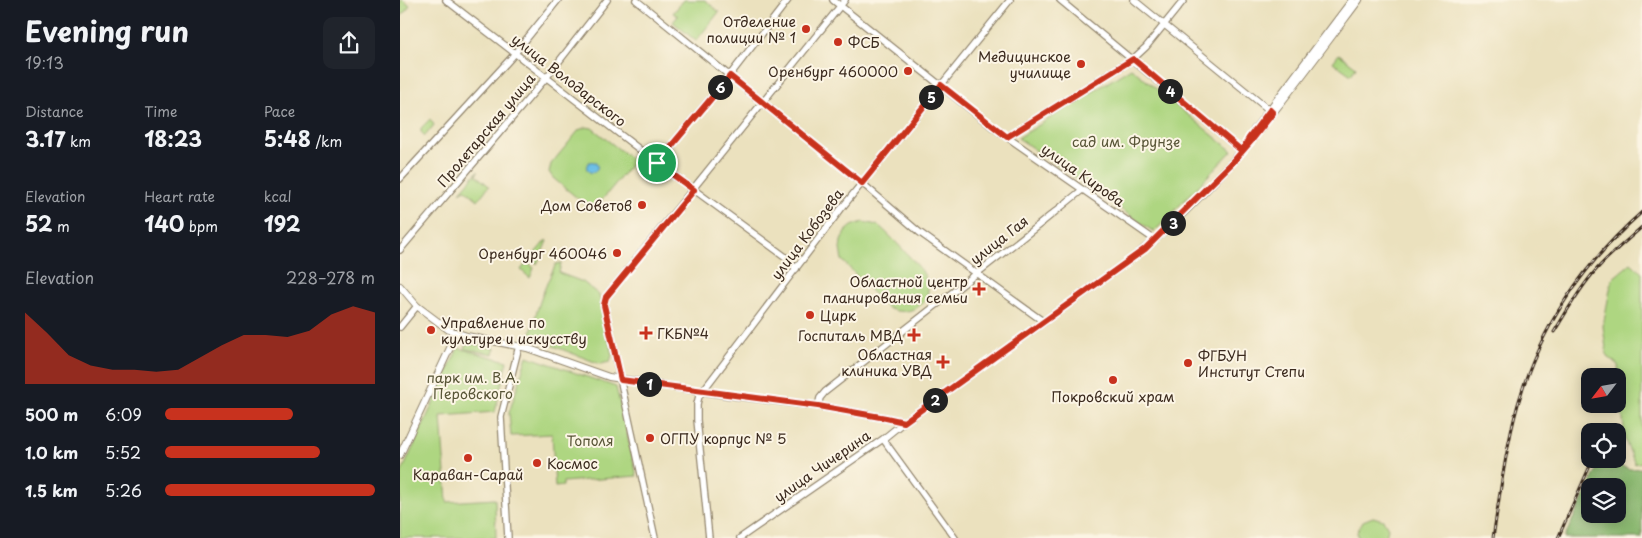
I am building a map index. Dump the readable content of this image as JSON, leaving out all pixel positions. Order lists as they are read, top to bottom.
{
  "streets": {
    "main road": [
      "улица Володарского",
      "Пролетарская улица",
      "улица Кирова",
      "улица Кобозева",
      "улица Гая",
      "улица Чичерина"
    ]
  },
  "crossings": [
    ["улица Володарского", "Пролетарская улица"],
    ["улица Володарского", "улица Кобозева"],
    ["улица Кирова", "улица Кобозева"],
    ["улица Кирова", "улица Гая"],
    ["улица Кирова", "улица Чичерина"]
  ],
  "parks": ["сад им. Фрунзе", "парк им. В.А. Перовского", "Тополя"],
  "places": {
    "other": [
      "Отделение полиции № 1",
      "ФСБ",
      "Медицинское училище",
      "Оренбург 460000",
      "Дом Советов",
      "Оренбург 460046",
      "Цирк",
      "Управление по культуре и искусству",
      "ФГБУН Институт Степи",
      "Покровский храм",
      "ОГПУ корпус № 5",
      "Караван-Сарай",
      "Космос"
    ],
    "health": [
      "Областной центр планирования семьи",
      "ГКБ№4",
      "Госпиталь МВД",
      "Областная клиника УВД"
    ]
  },
  "north": "bottom left",
  "page": {
    "heading": ["Evening run", "19:13"],
    "pins": [
      "6",
      "4",
      "5",
      "3",
      "1",
      "2"
    ],
    "stats": [
      ["Distance", "3.17 km"],
      ["Time", "18:23"],
      ["Pace", "5:48 /km"],
      ["Elevation", "52 m"],
      ["Heart rate", "140 bpm"],
      ["kcal", "192"]
    ],
    "chart": ["Elevation", "228–278 m"],
    "list": [
      {
        "name": "500 m",
        "note": "6:09"
      },
      {
        "name": "1.0 km",
        "note": "5:52"
      },
      {
        "name": "1.5 km",
        "note": "5:26"
      }
    ]
  }
}
